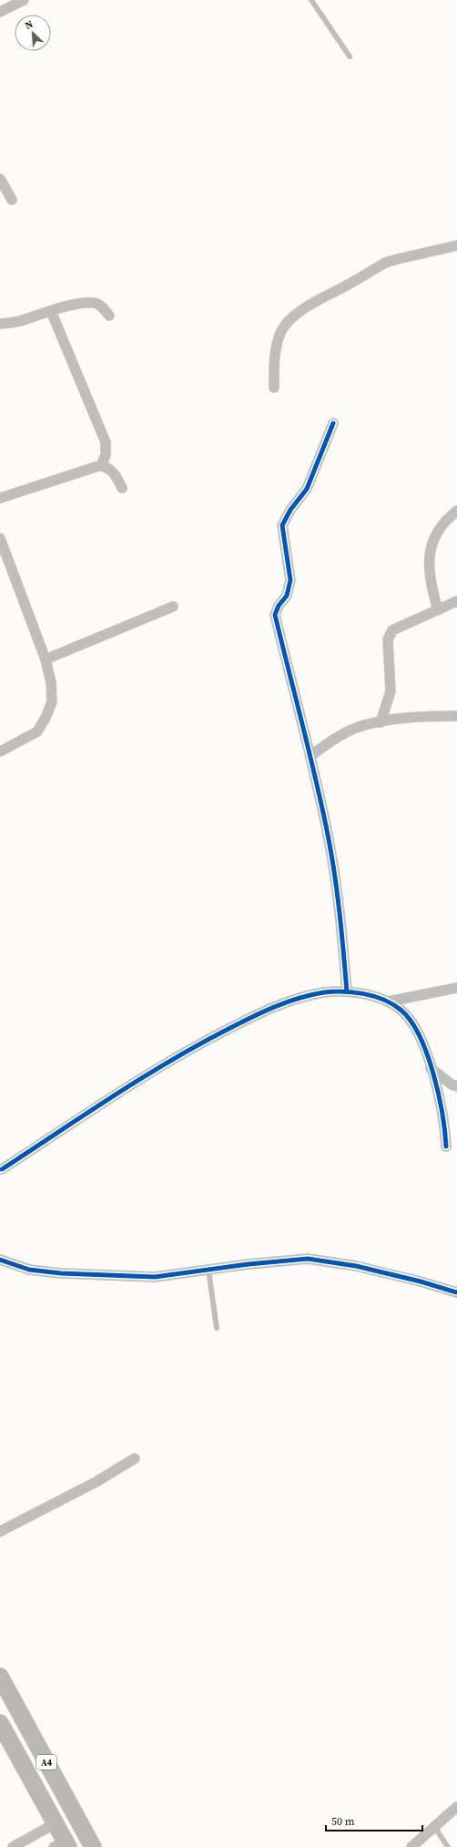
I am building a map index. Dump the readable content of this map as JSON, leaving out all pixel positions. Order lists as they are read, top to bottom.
{
  "streets": {
    "highway": ["A4"]
  },
  "scale_bar": "50 m",
  "north": "top left"
}
